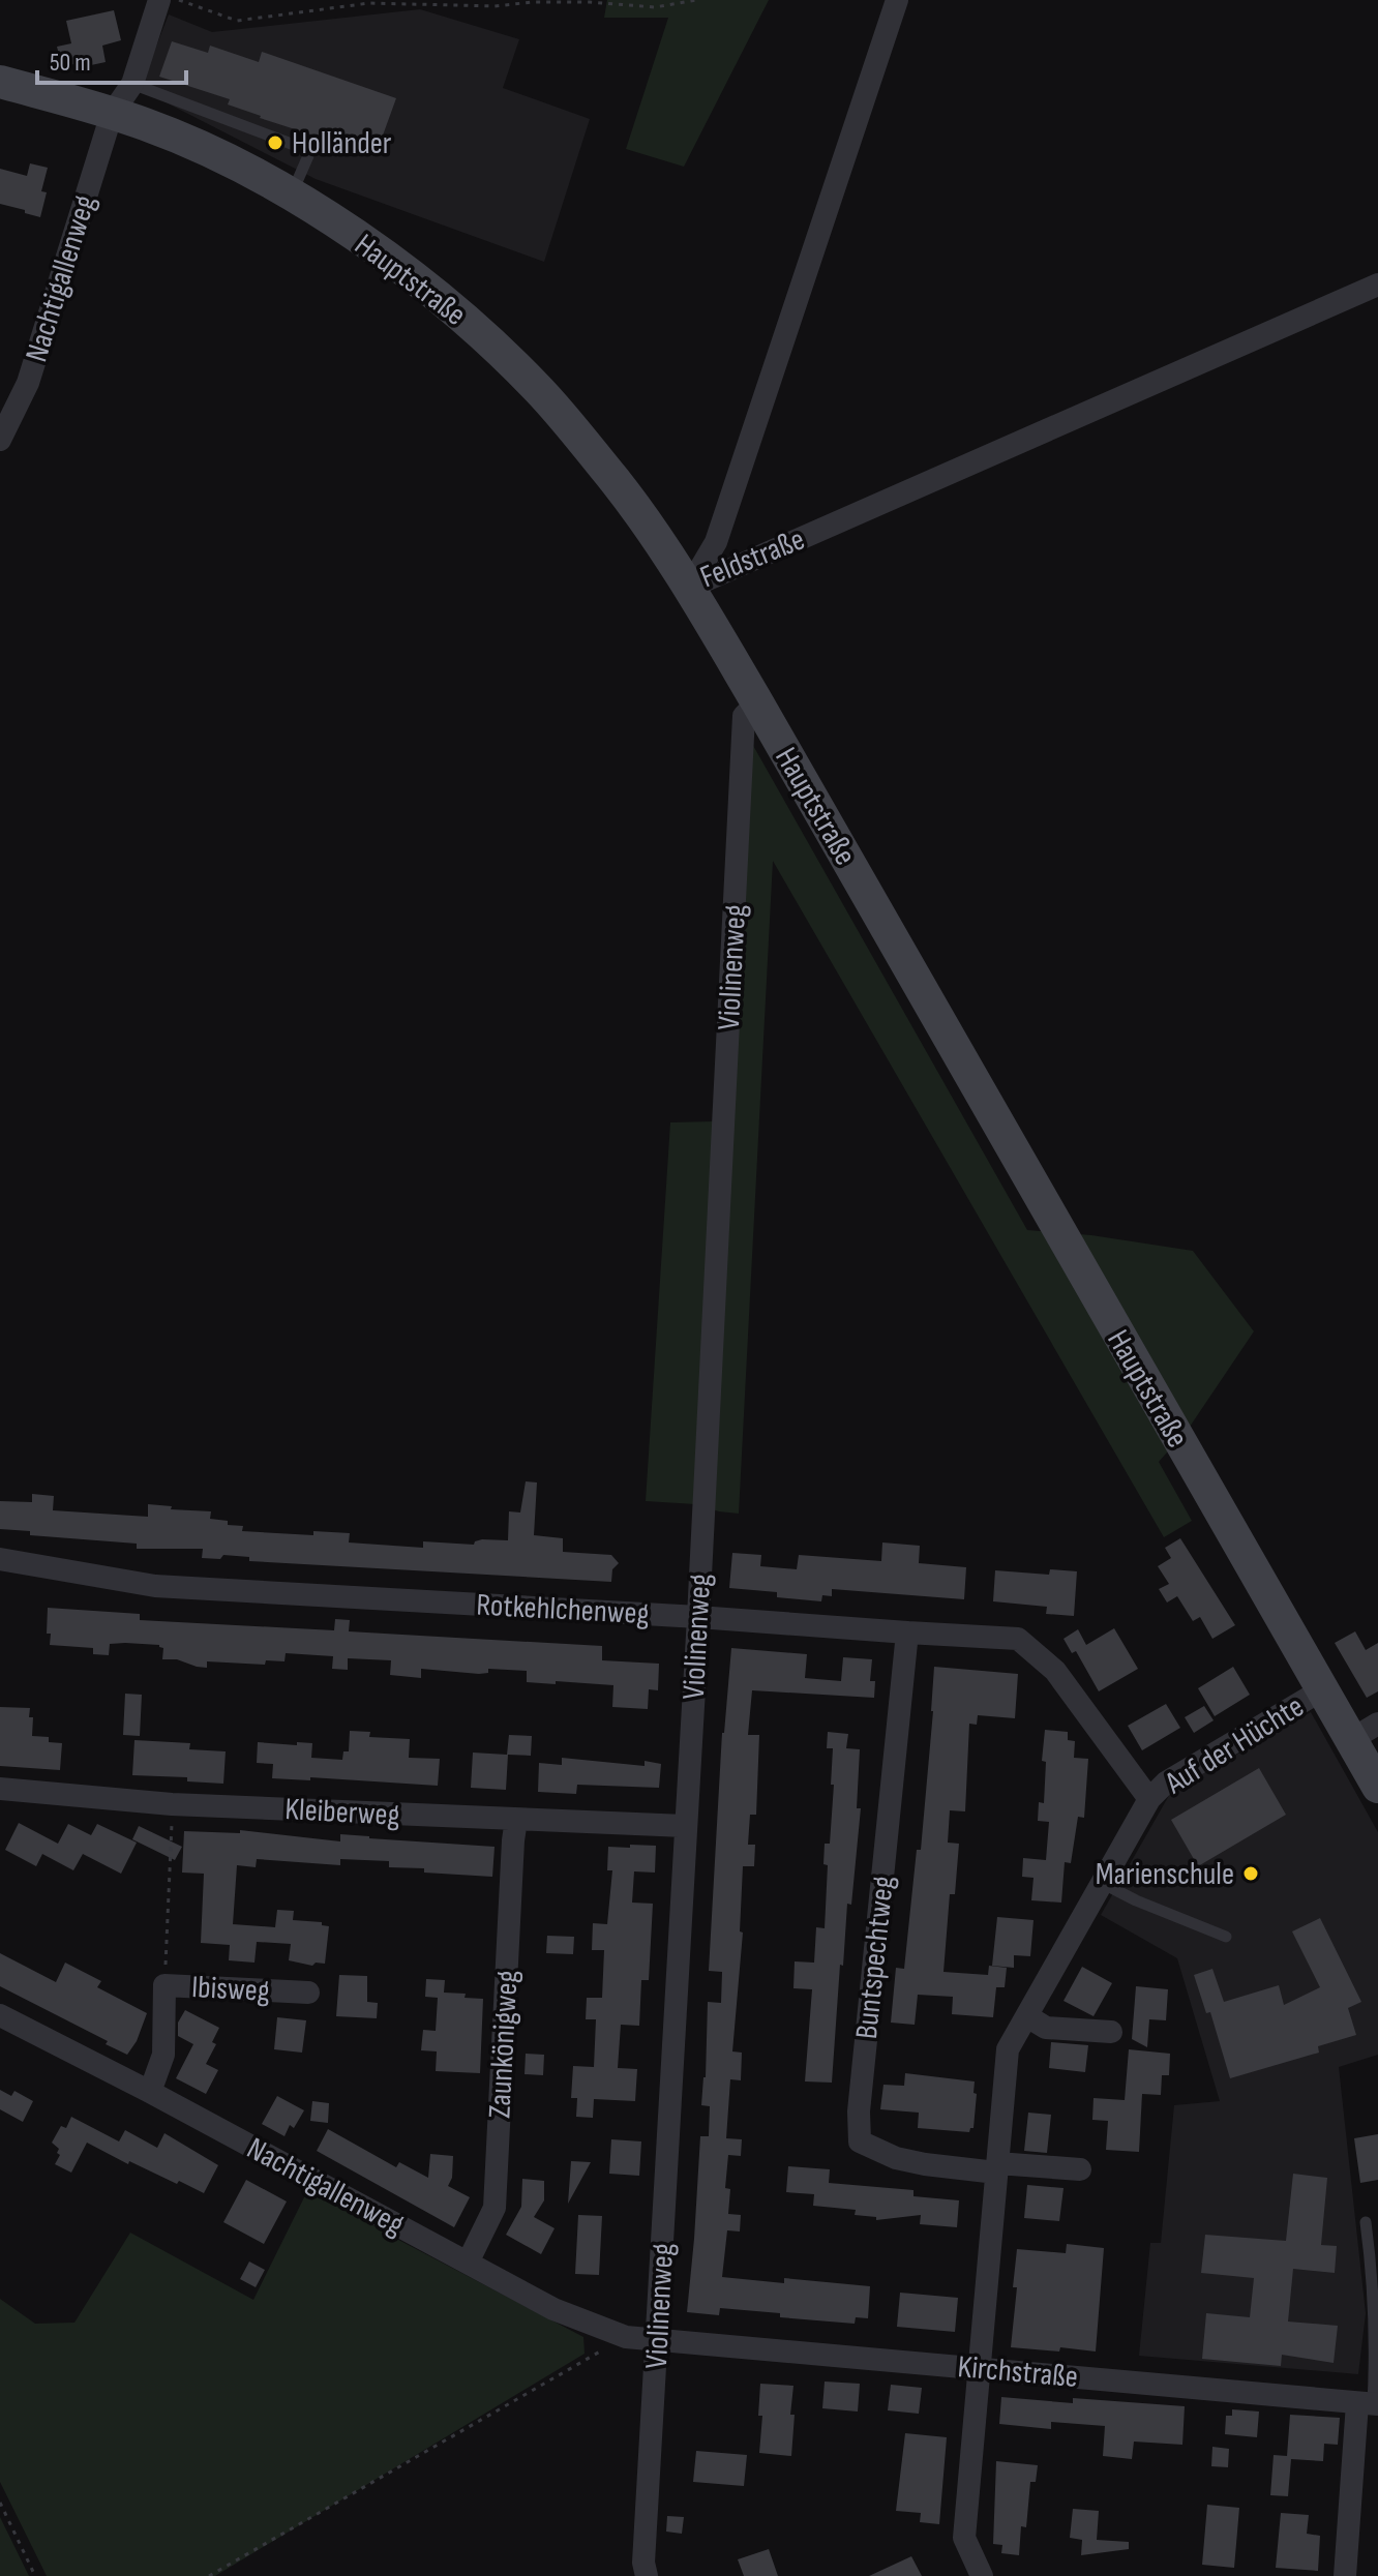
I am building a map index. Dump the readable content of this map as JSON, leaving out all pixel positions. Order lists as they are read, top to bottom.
{
  "streets": {
    "street": [
      "Nachtigallenweg",
      "Hauptstraße",
      "Feldstraße",
      "Violinenweg",
      "Rotkehlchenweg",
      "Auf der Hüchte",
      "Kleiberweg",
      "Buntspechtweg",
      "Ibisweg",
      "Zaunkönigweg",
      "Kirchstraße"
    ]
  },
  "crossings": [
    ["Nachtigallenweg", "Hauptstraße"],
    ["Nachtigallenweg", "Violinenweg"],
    ["Nachtigallenweg", "Ibisweg"],
    ["Nachtigallenweg", "Zaunkönigweg"],
    ["Nachtigallenweg", "Kirchstraße"],
    ["Hauptstraße", "Feldstraße"],
    ["Hauptstraße", "Violinenweg"],
    ["Hauptstraße", "Auf der Hüchte"],
    ["Violinenweg", "Rotkehlchenweg"],
    ["Violinenweg", "Kleiberweg"],
    ["Violinenweg", "Kirchstraße"],
    ["Rotkehlchenweg", "Auf der Hüchte"],
    ["Rotkehlchenweg", "Buntspechtweg"],
    ["Auf der Hüchte", "Buntspechtweg"],
    ["Auf der Hüchte", "Kirchstraße"],
    ["Kleiberweg", "Zaunkönigweg"]
  ],
  "places": ["Holländer", "Marienschule"],
  "scale_bar": "50 m"
}
